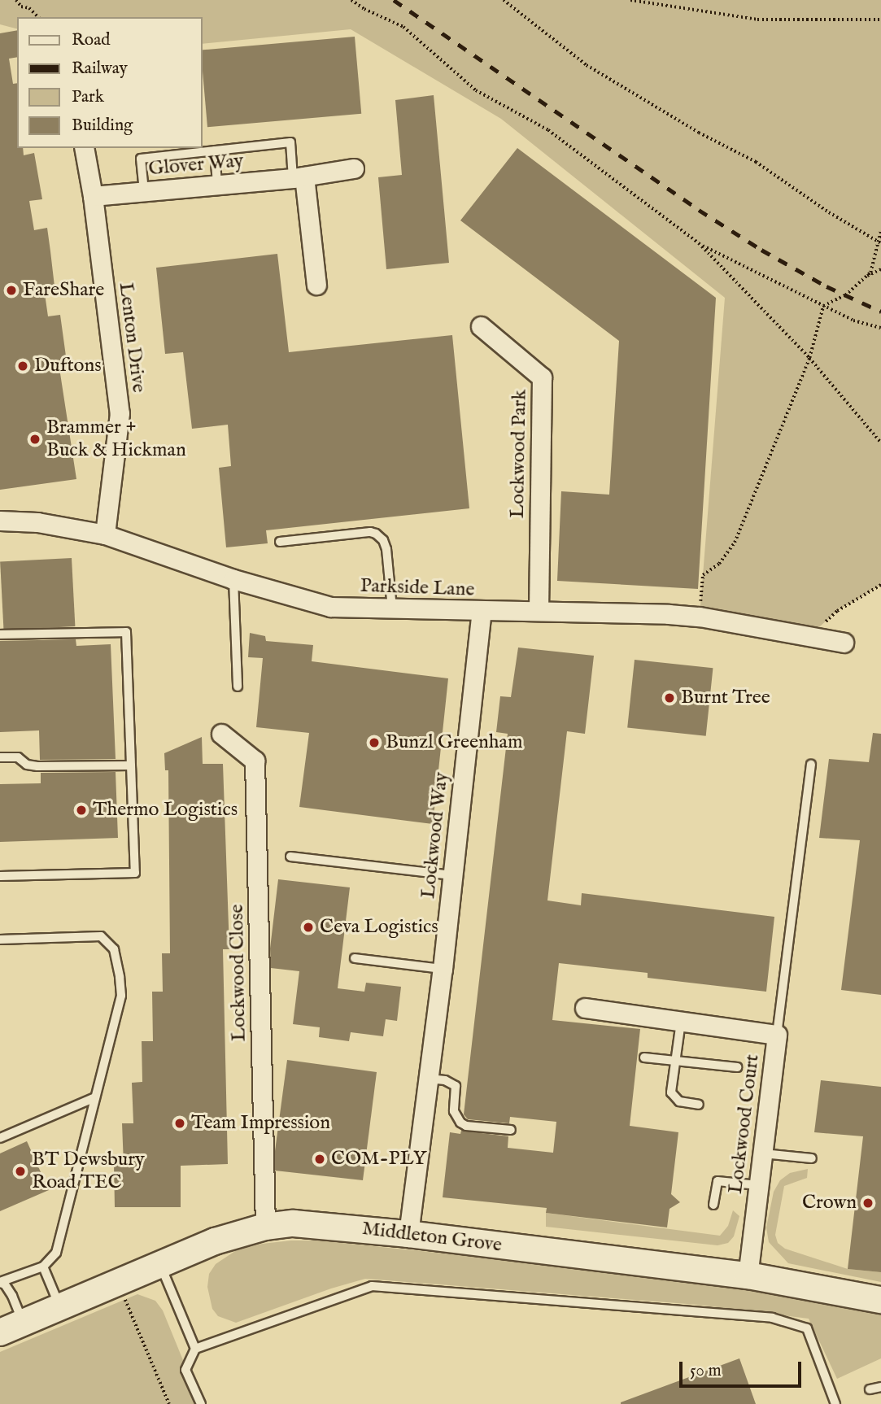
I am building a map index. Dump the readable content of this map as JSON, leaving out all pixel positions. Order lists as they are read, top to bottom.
{
  "streets": {
    "street": [
      "Glover Way",
      "Lenton Drive",
      "Lockwood Park",
      "Parkside Lane",
      "Lockwood Way",
      "Lockwood Close",
      "Lockwood Court",
      "Middleton Grove"
    ]
  },
  "crossings": [
    ["Glover Way", "Lenton Drive"],
    ["Lenton Drive", "Parkside Lane"],
    ["Lockwood Park", "Parkside Lane"],
    ["Parkside Lane", "Lockwood Way"],
    ["Lockwood Way", "Middleton Grove"],
    ["Lockwood Close", "Middleton Grove"],
    ["Lockwood Court", "Middleton Grove"]
  ],
  "places": [
    "FareShare",
    "Duftons",
    "Brammer + Buck & Hickman",
    "Burnt Tree",
    "Bunzl Greenham",
    "Thermo Logistics",
    "Ceva Logistics",
    "Team Impression",
    "COM-PLY",
    "BT Dewsbury Road TEC",
    "Crown"
  ],
  "legend": [
    "Road",
    "Railway",
    "Park",
    "Building"
  ],
  "scale_bar": "50 m"
}
